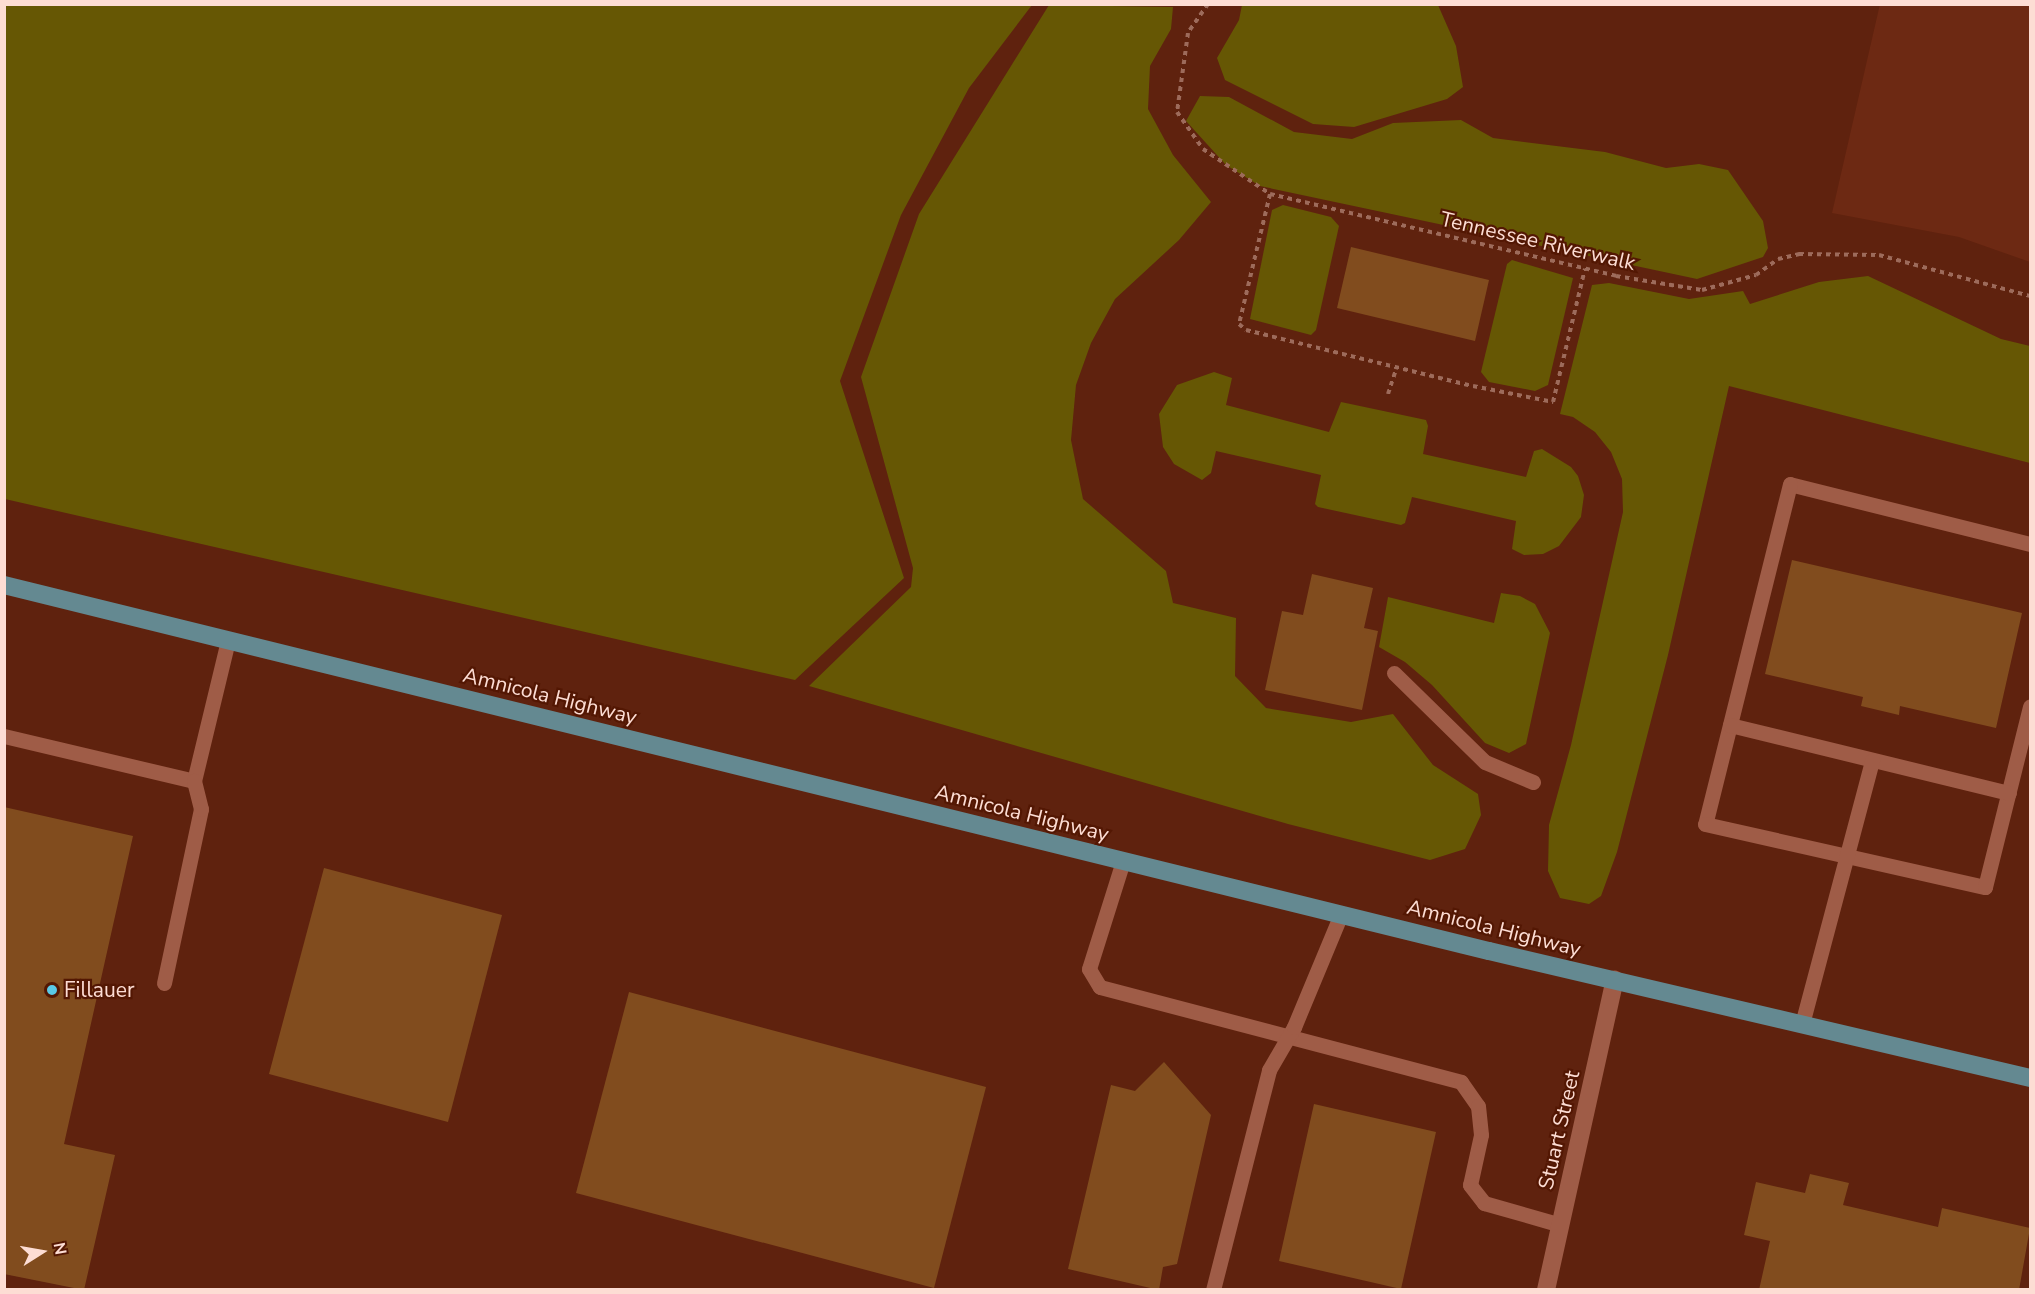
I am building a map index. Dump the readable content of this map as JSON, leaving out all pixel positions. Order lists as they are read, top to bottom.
{
  "streets": {
    "main road": ["Amnicola Highway"],
    "street": ["Stuart Street"],
    "path": ["Tennessee Riverwalk"]
  },
  "crossings": [
    ["Amnicola Highway", "Stuart Street"]
  ],
  "places": ["Fillauer"],
  "north": "right"
}
